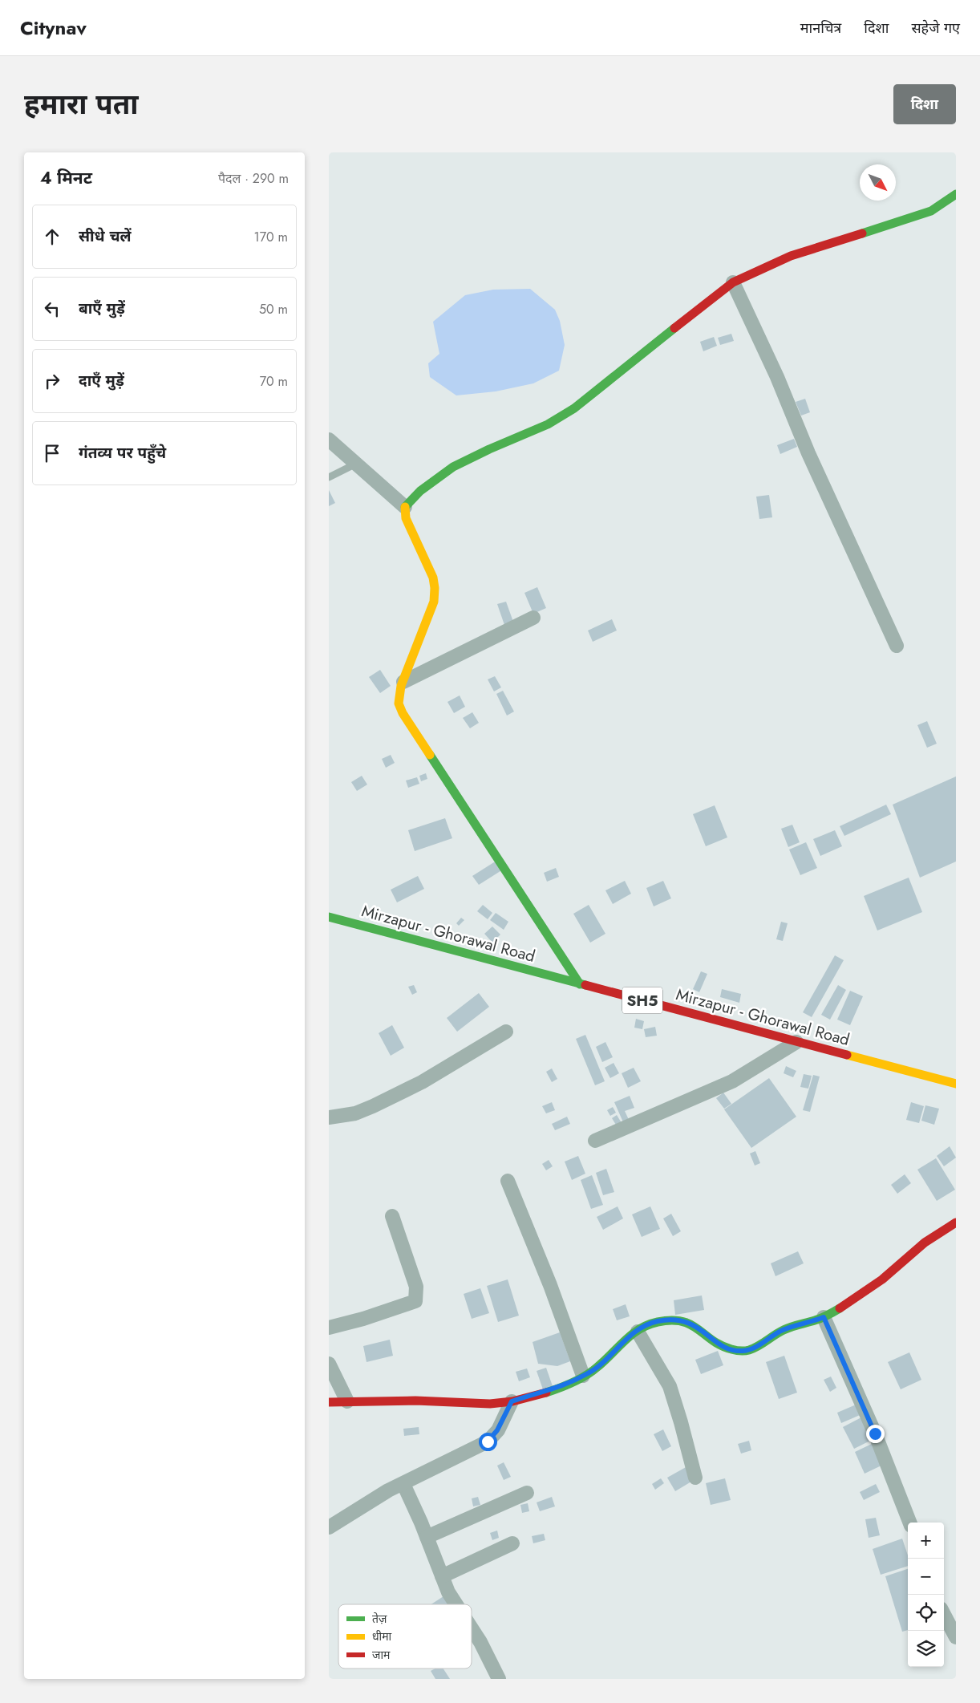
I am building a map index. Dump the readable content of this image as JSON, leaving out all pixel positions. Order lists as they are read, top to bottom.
{
  "streets": {
    "street": ["Mirzapur - Ghorawal Road", "SH5"]
  },
  "legend": ["तेज़", "धीमा", "जाम"],
  "north": "bottom right",
  "page": {
    "header": "Citynav",
    "nav": ["मानचित्र", "दिशा", "सहेजे गए"],
    "title": "हमारा पता",
    "buttons": "दिशा",
    "heading": ["4 मिनट", "पैदल · 290 m"],
    "list": [
      ["सीधे चलें", "170 m"],
      ["बाएँ मुड़ें", "50 m"],
      ["दाएँ मुड़ें", "70 m"],
      "गंतव्य पर पहुँचे"
    ],
    "map_buttons": ["+", "−"]
  }
}
